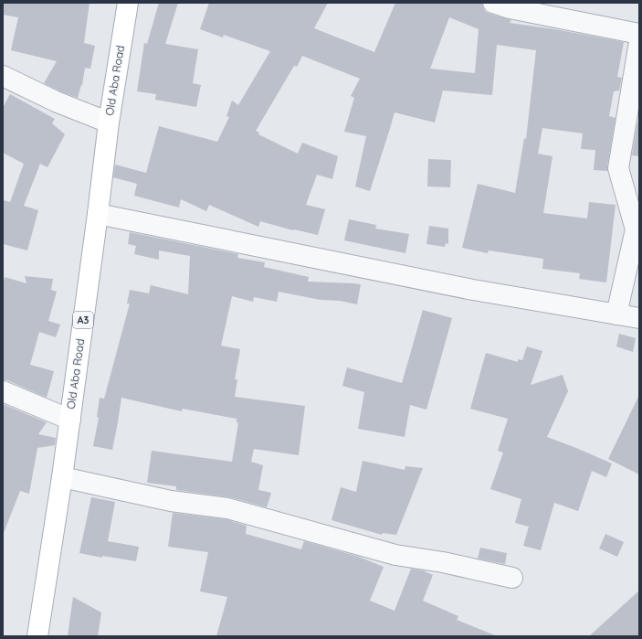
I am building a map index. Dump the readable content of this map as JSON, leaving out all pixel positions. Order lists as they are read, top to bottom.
{
  "streets": {
    "main road": ["Old Aba Road", "A3"]
  }
}
